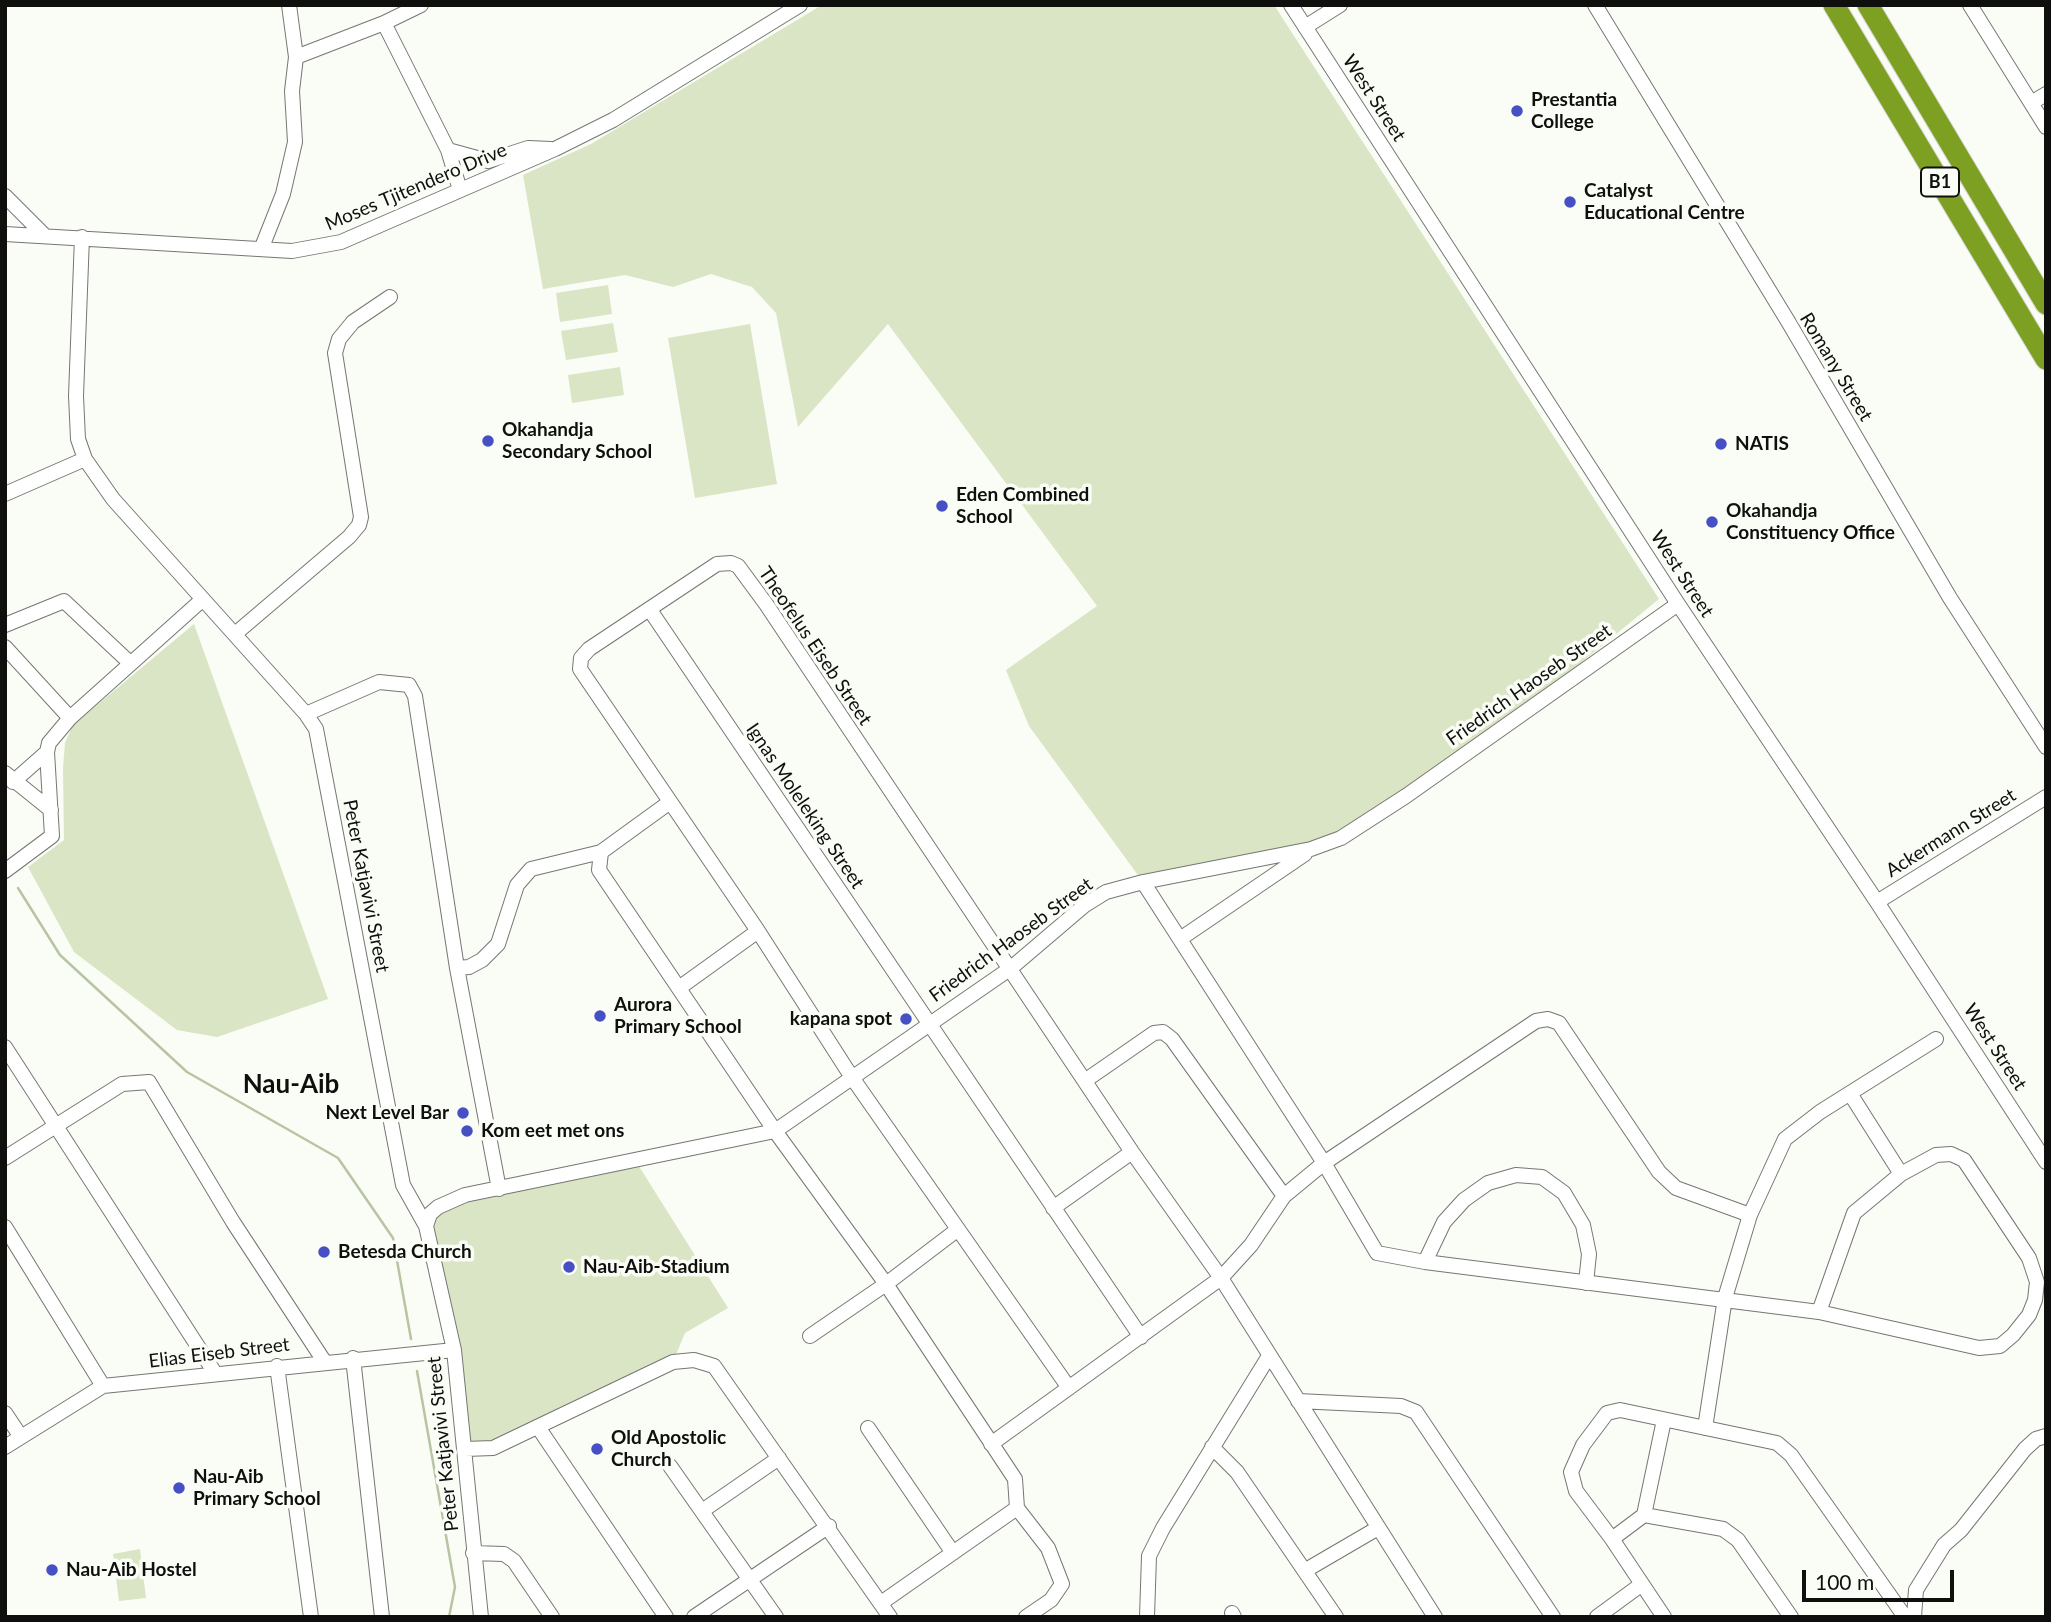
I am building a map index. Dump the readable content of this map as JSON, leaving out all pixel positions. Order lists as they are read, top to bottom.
{
  "streets": {
    "highway": ["B1"],
    "street": [
      "West Street",
      "Moses Tjitendero Drive",
      "Romany Street",
      "Theofelus Eiseb Street",
      "Friedrich Haoseb Street",
      "Ignas Moleleking Street",
      "Ackermann Street",
      "Peter Katjavivi Street",
      "Elias Eiseb Street"
    ]
  },
  "crossings": [
    ["West Street", "Friedrich Haoseb Street"],
    ["West Street", "Ackermann Street"],
    ["Moses Tjitendero Drive", "Peter Katjavivi Street"],
    ["Theofelus Eiseb Street", "Friedrich Haoseb Street"],
    ["Theofelus Eiseb Street", "Ignas Moleleking Street"],
    ["Friedrich Haoseb Street", "Ignas Moleleking Street"],
    ["Friedrich Haoseb Street", "Peter Katjavivi Street"],
    ["Peter Katjavivi Street", "Elias Eiseb Street"]
  ],
  "districts": ["Nau-Aib"],
  "places": [
    "Prestantia College",
    "Catalyst Educational Centre",
    "Okahandja Secondary School",
    "NATIS",
    "Eden Combined School",
    "Okahandja Constituency Office",
    "Aurora Primary School",
    "kapana spot",
    "Next Level Bar",
    "Kom eet met ons",
    "Betesda Church",
    "Nau-Aib-Stadium",
    "Old Apostolic Church",
    "Nau-Aib Primary School",
    "Nau-Aib Hostel"
  ],
  "scale_bar": "100 m"
}
